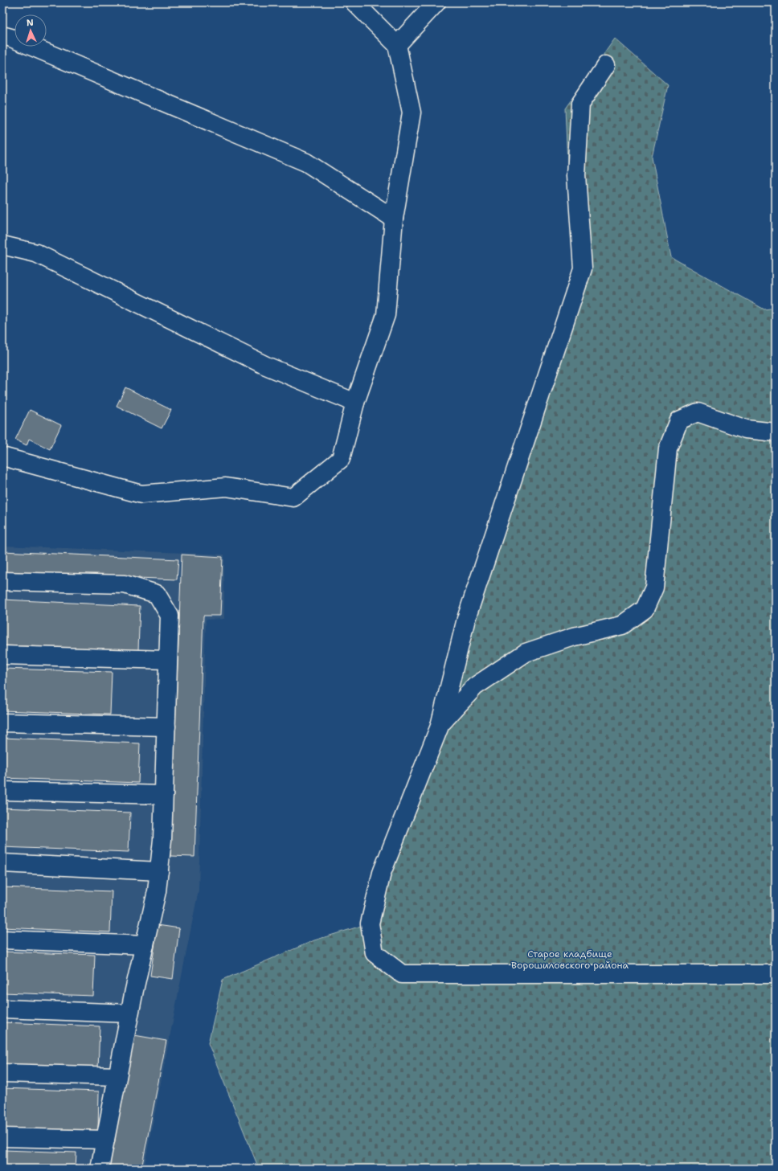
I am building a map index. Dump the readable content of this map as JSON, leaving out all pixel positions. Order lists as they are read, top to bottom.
{
  "parks": ["Старое кладбище Ворошиловского района"],
  "north": "top"
}
